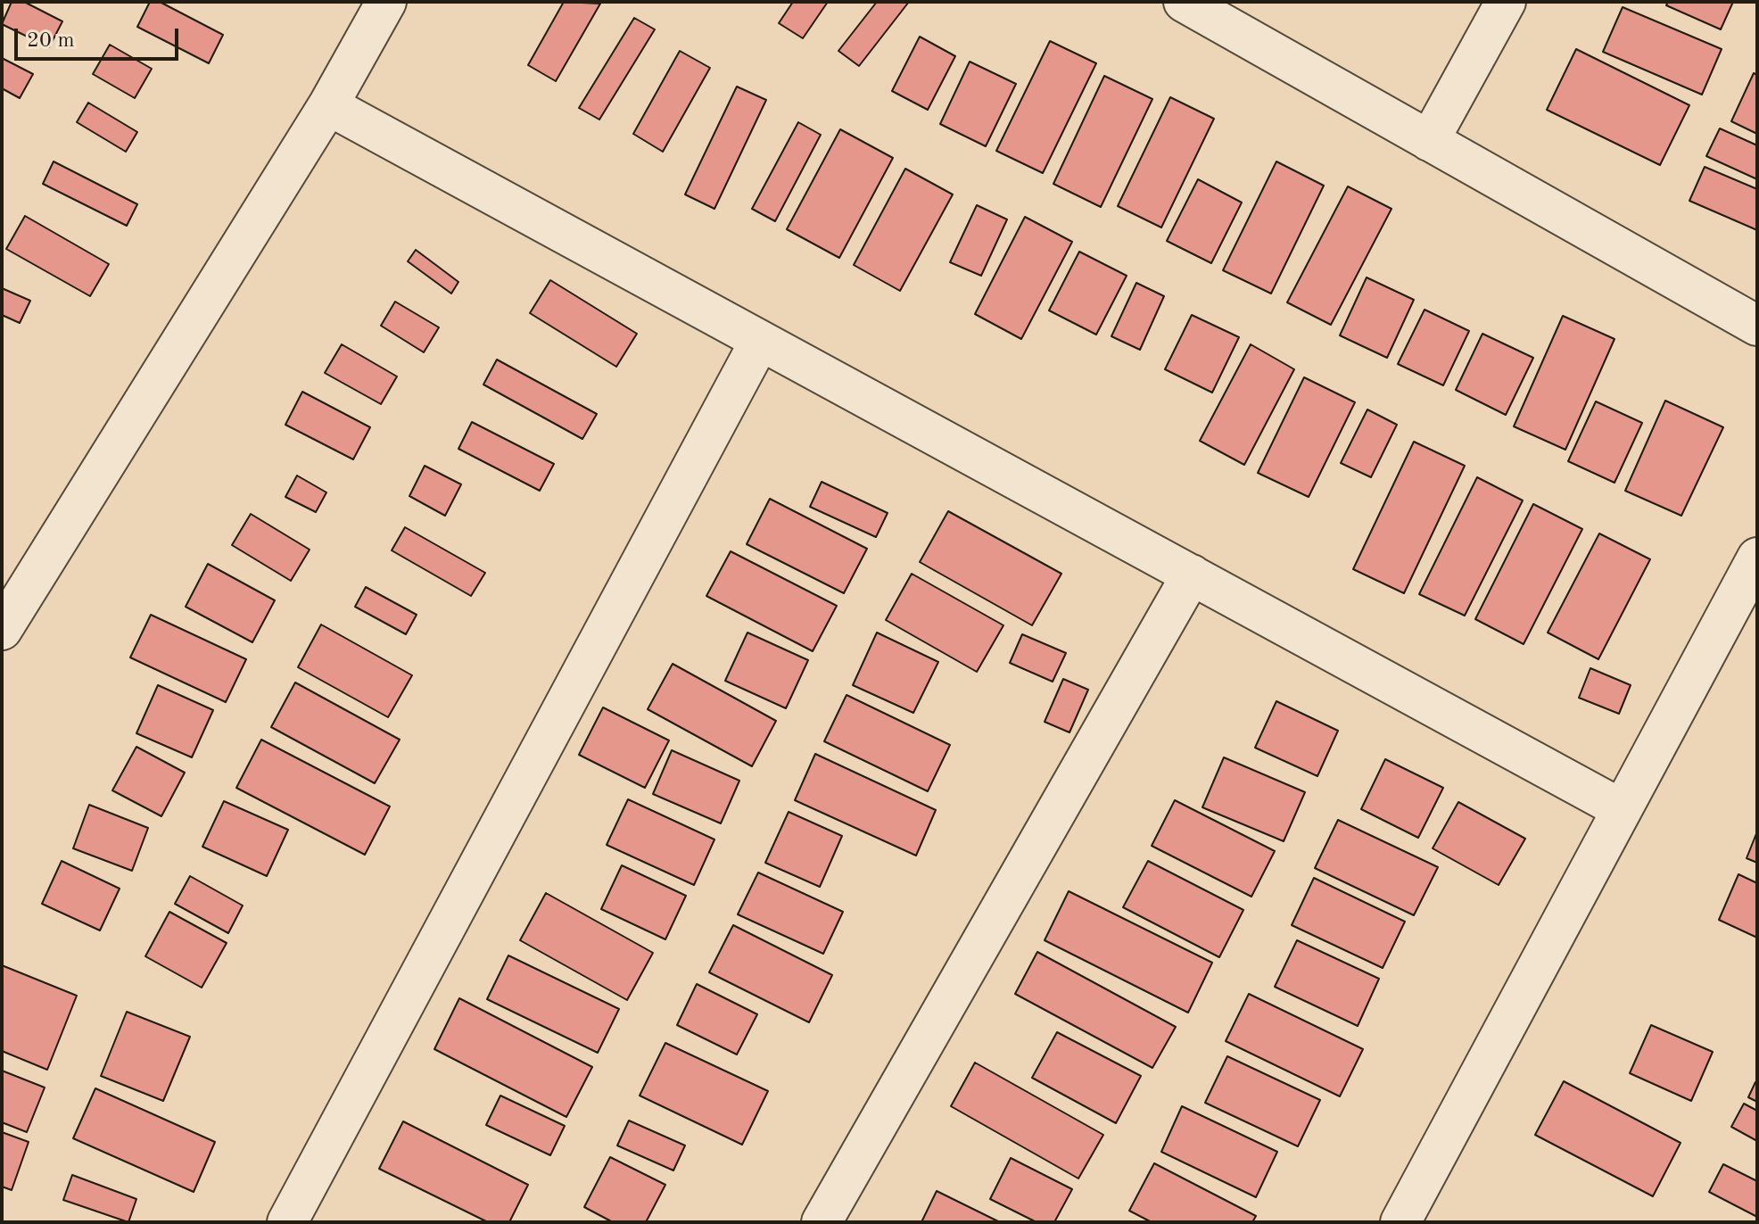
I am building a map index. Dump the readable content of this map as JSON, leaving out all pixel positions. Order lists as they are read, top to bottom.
{
  "scale_bar": "20 m"
}
